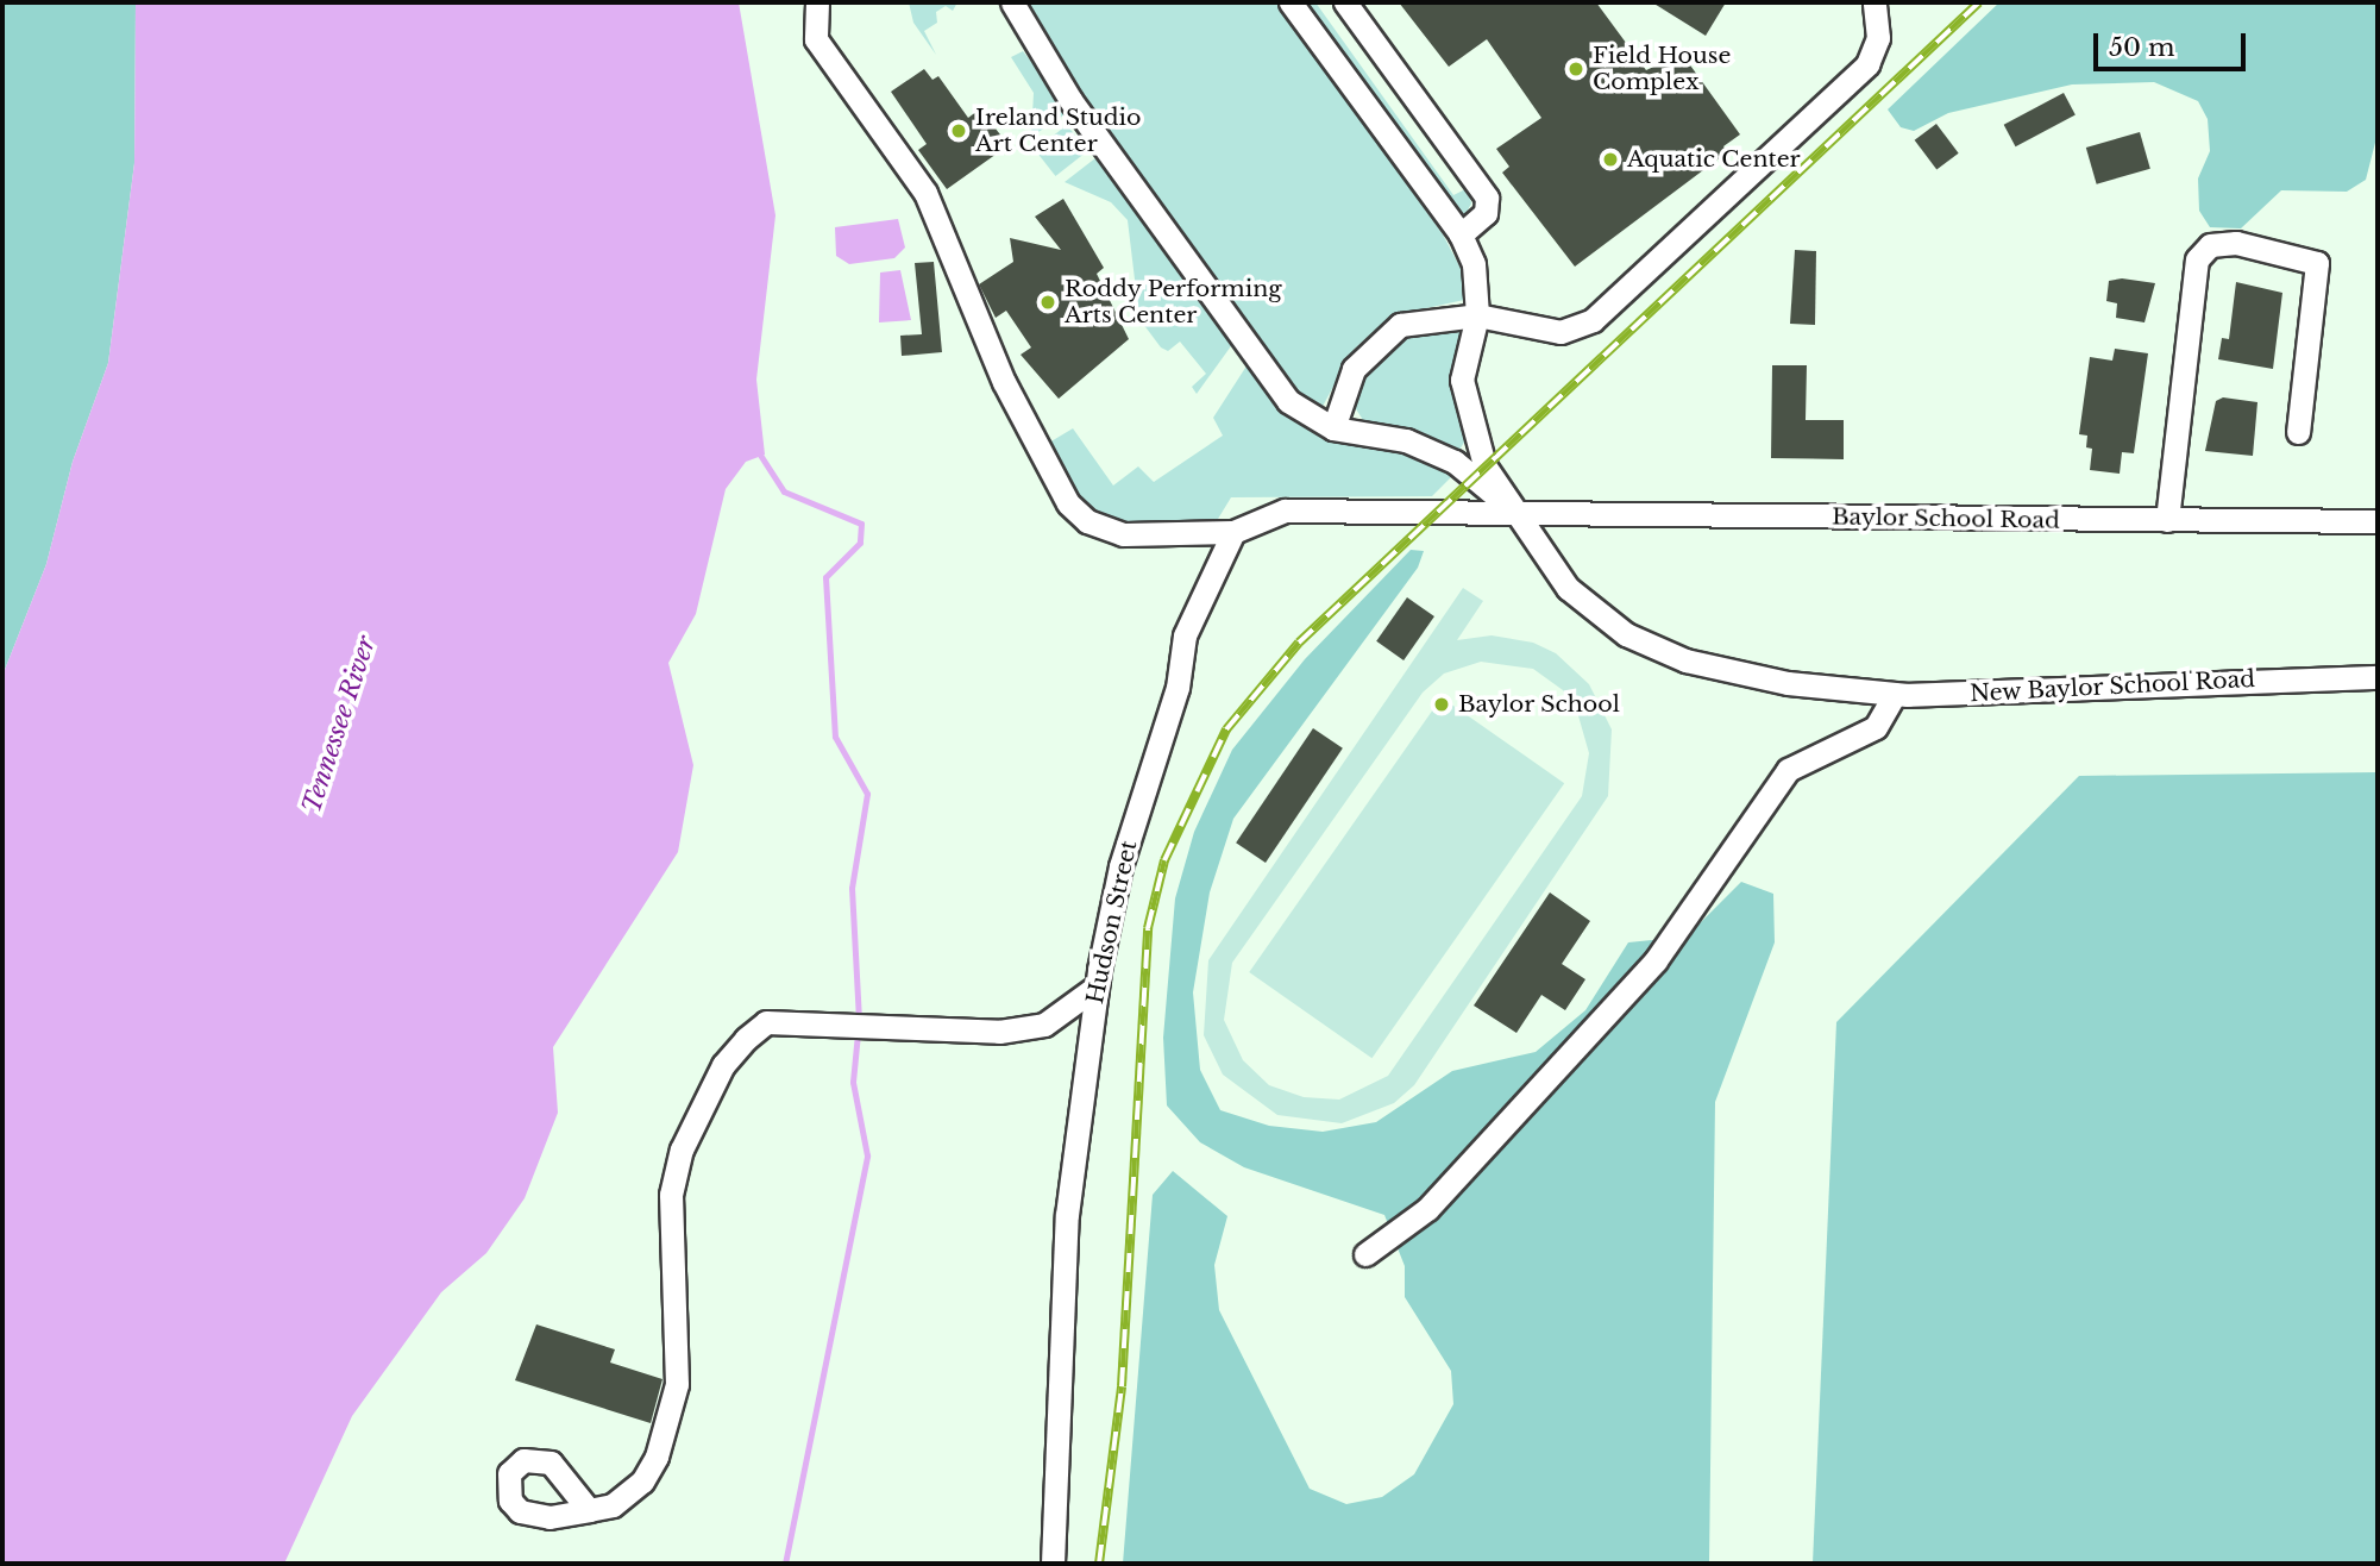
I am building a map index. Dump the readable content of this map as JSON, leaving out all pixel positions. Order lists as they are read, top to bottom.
{
  "streets": {
    "street": ["Baylor School Road", "New Baylor School Road", "Hudson Street"]
  },
  "crossings": [
    ["Baylor School Road", "New Baylor School Road"]
  ],
  "water": ["Tennessee River"],
  "places": [
    "Field House Complex",
    "Ireland Studio Art Center",
    "Aquatic Center",
    "Roddy Performing Arts Center",
    "Baylor School"
  ],
  "scale_bar": "50 m"
}
